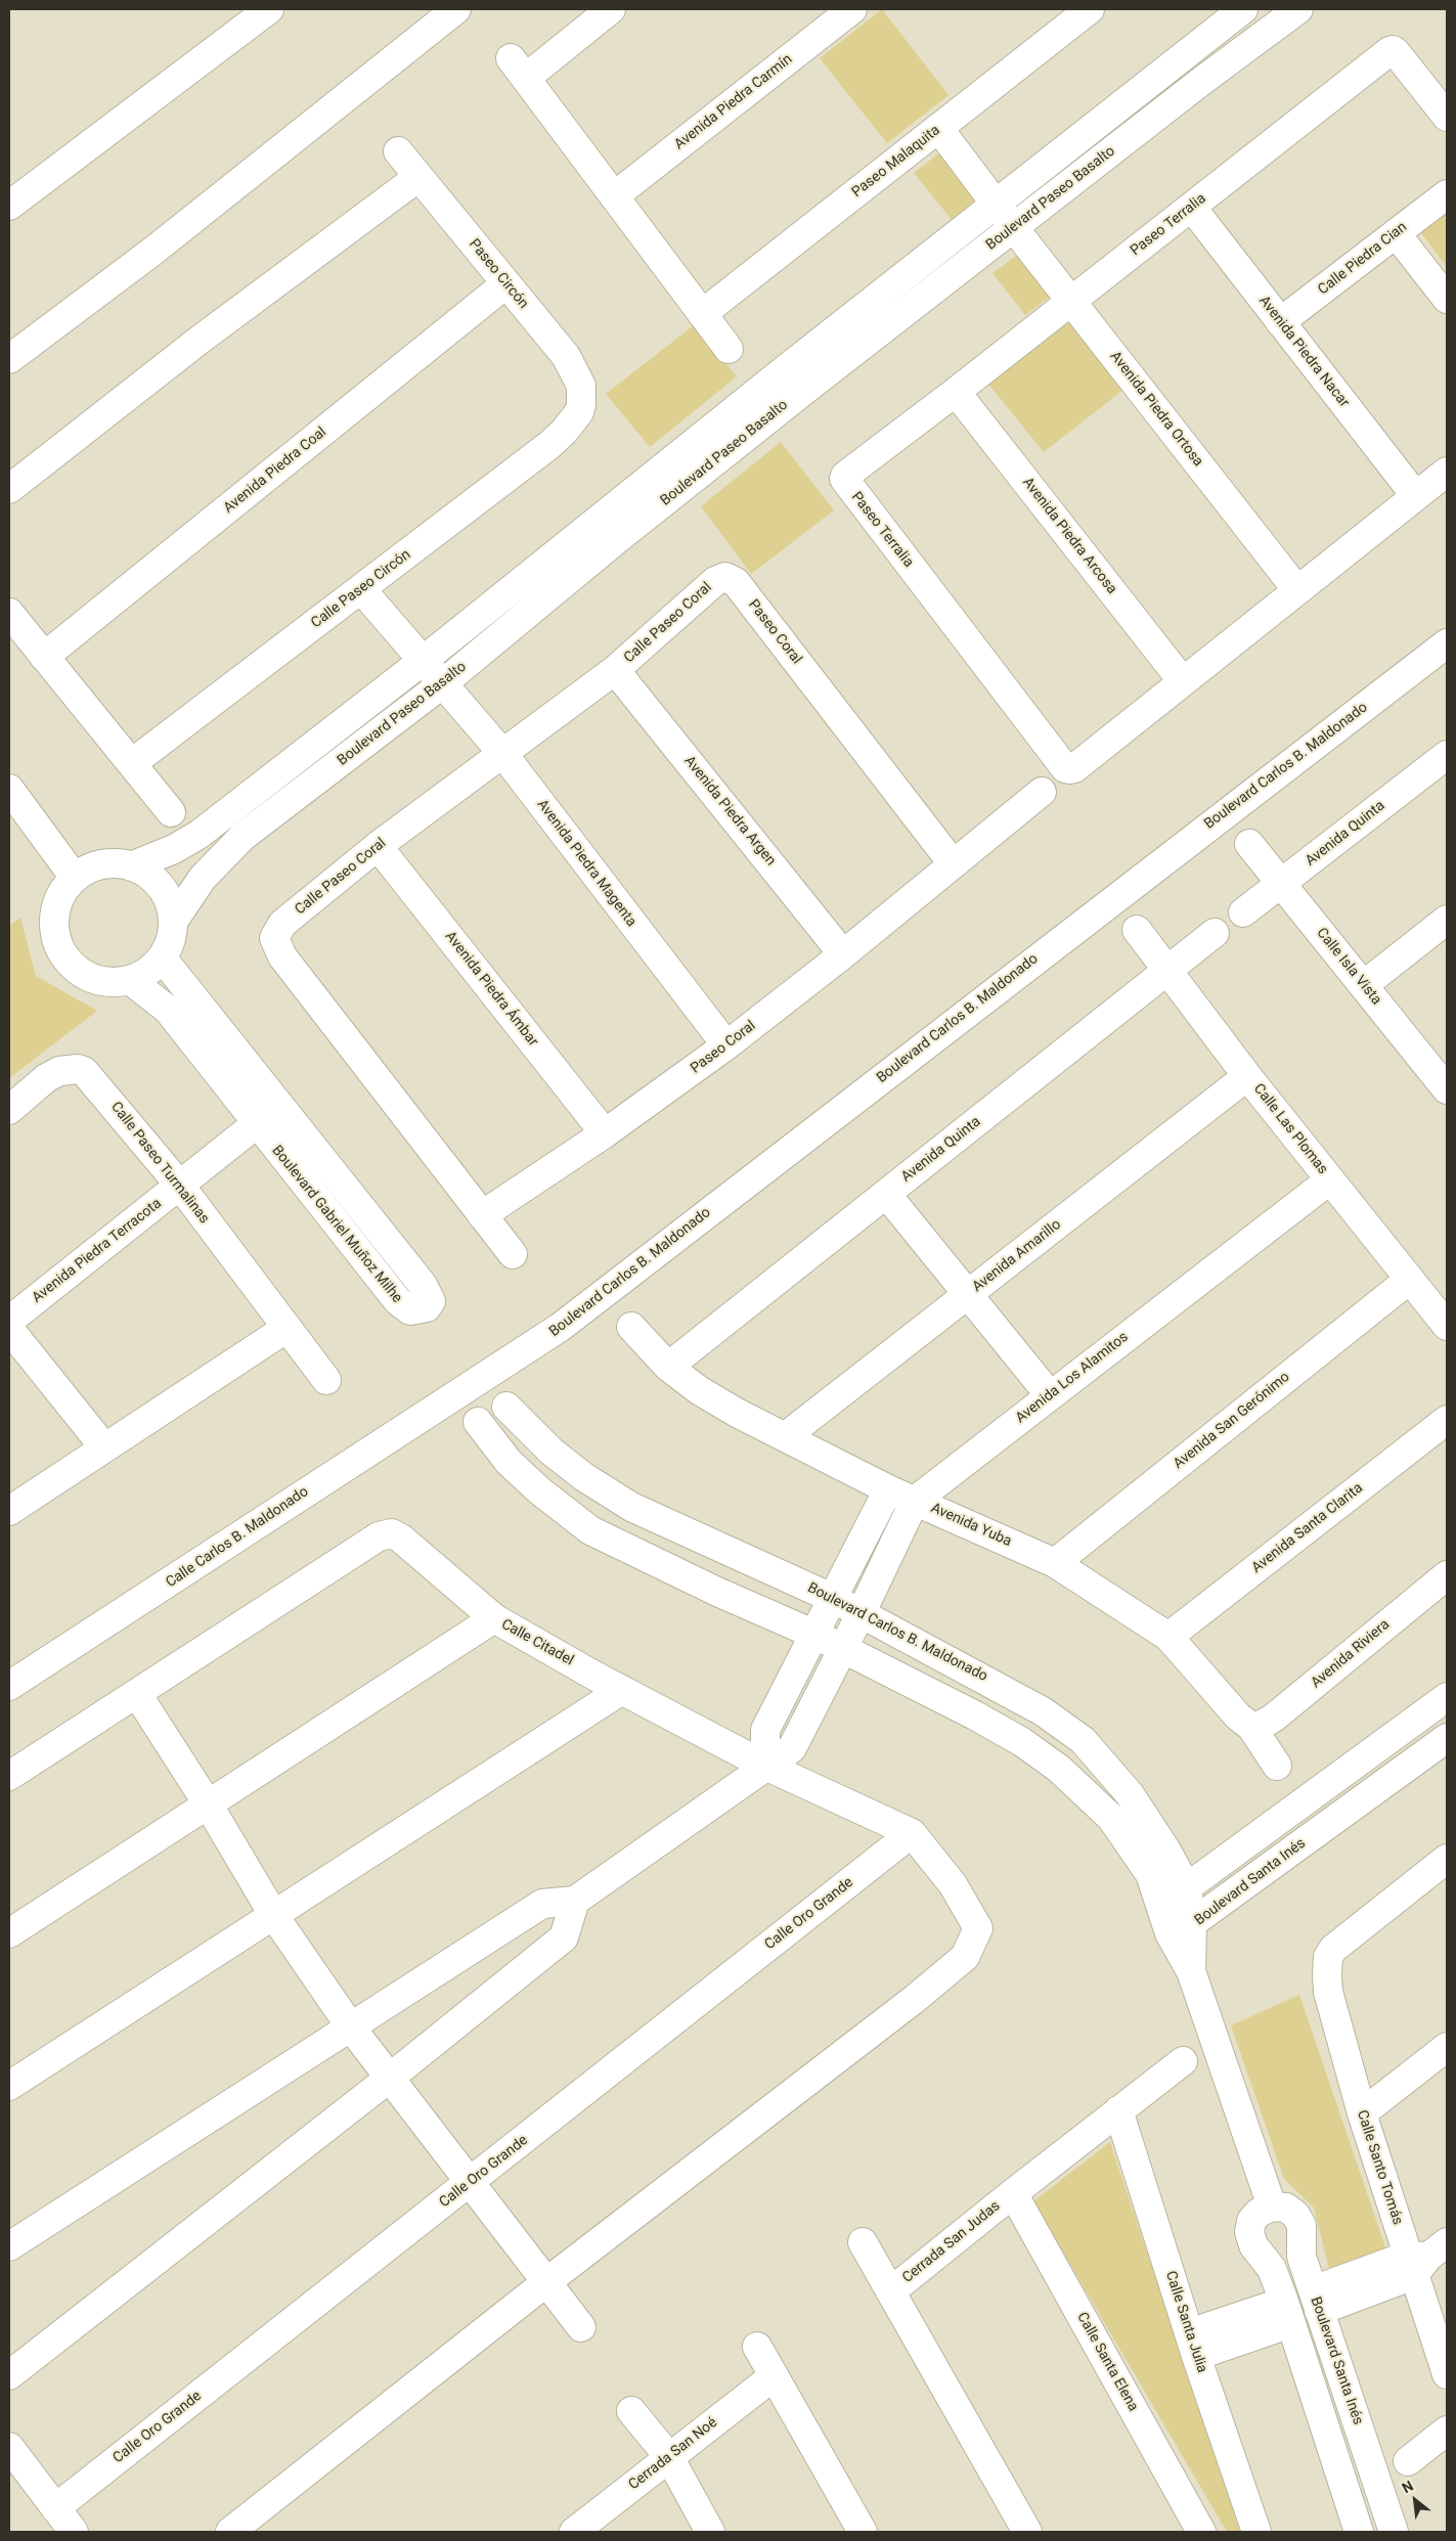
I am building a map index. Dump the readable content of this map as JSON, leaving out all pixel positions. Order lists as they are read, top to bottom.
{
  "streets": {
    "street": [
      "Avenida Piedra Carmín",
      "Paseo Malaquita",
      "Boulevard Paseo Basalto",
      "Paseo Terralia",
      "Calle Piedra Cian",
      "Paseo Circón",
      "Avenida Piedra Nacar",
      "Avenida Piedra Ortosa",
      "Avenida Piedra Coal",
      "Avenida Piedra Arcosa",
      "Calle Paseo Circón",
      "Calle Paseo Coral",
      "Paseo Coral",
      "Boulevard Carlos B. Maldonado",
      "Avenida Piedra Argen",
      "Avenida Quinta",
      "Avenida Piedra Magenta",
      "Calle Isla Vista",
      "Avenida Piedra Ámbar",
      "Calle Las Plomas",
      "Calle Paseo Turmalinas",
      "Boulevard Gabriel Muñoz Milhe",
      "Avenida Piedra Terracota",
      "Avenida Amarillo",
      "Avenida Los Alamitos",
      "Avenida San Gerónimo",
      "Avenida Yuba",
      "Avenida Santa Clarita",
      "Calle Carlos B. Maldonado",
      "Calle Citadel",
      "Avenida Riviera",
      "Boulevard Santa Inés",
      "Calle Oro Grande",
      "Calle Santo Tomás",
      "Cerrada San Judas",
      "Calle Santa Julia",
      "Calle Santa Elena",
      "Cerrada San Noé"
    ]
  },
  "crossings": [
    ["Paseo Malaquita", "Avenida Piedra Ortosa"],
    ["Boulevard Paseo Basalto", "Avenida Piedra Ortosa"],
    ["Boulevard Paseo Basalto", "Avenida Piedra Magenta"],
    ["Boulevard Paseo Basalto", "Boulevard Gabriel Muñoz Milhe"],
    ["Paseo Terralia", "Avenida Piedra Nacar"],
    ["Paseo Terralia", "Avenida Piedra Ortosa"],
    ["Paseo Terralia", "Avenida Piedra Arcosa"],
    ["Calle Piedra Cian", "Avenida Piedra Nacar"],
    ["Paseo Circón", "Avenida Piedra Coal"],
    ["Paseo Circón", "Calle Paseo Circón"],
    ["Calle Paseo Circón", "Avenida Piedra Magenta"],
    ["Calle Paseo Coral", "Paseo Coral"],
    ["Calle Paseo Coral", "Avenida Piedra Argen"],
    ["Calle Paseo Coral", "Avenida Piedra Magenta"],
    ["Calle Paseo Coral", "Avenida Piedra Ámbar"],
    ["Paseo Coral", "Avenida Piedra Argen"],
    ["Paseo Coral", "Avenida Piedra Magenta"],
    ["Paseo Coral", "Avenida Piedra Ámbar"],
    ["Boulevard Carlos B. Maldonado", "Avenida Los Alamitos"],
    ["Boulevard Carlos B. Maldonado", "Calle Carlos B. Maldonado"],
    ["Boulevard Carlos B. Maldonado", "Boulevard Santa Inés"],
    ["Avenida Quinta", "Calle Isla Vista"],
    ["Avenida Quinta", "Calle Las Plomas"],
    ["Avenida Quinta", "Avenida Yuba"],
    ["Calle Las Plomas", "Avenida Amarillo"],
    ["Calle Las Plomas", "Avenida Los Alamitos"],
    ["Calle Las Plomas", "Avenida San Gerónimo"],
    ["Calle Paseo Turmalinas", "Avenida Piedra Terracota"],
    ["Boulevard Gabriel Muñoz Milhe", "Avenida Piedra Terracota"],
    ["Avenida Amarillo", "Avenida Yuba"],
    ["Avenida Los Alamitos", "Avenida Yuba"],
    ["Avenida Los Alamitos", "Calle Citadel"],
    ["Avenida San Gerónimo", "Avenida Yuba"],
    ["Avenida Yuba", "Avenida Santa Clarita"],
    ["Avenida Yuba", "Avenida Riviera"],
    ["Calle Citadel", "Calle Oro Grande"],
    ["Cerrada San Judas", "Calle Santa Julia"],
    ["Cerrada San Judas", "Calle Santa Elena"]
  ],
  "north": "top left"
}
